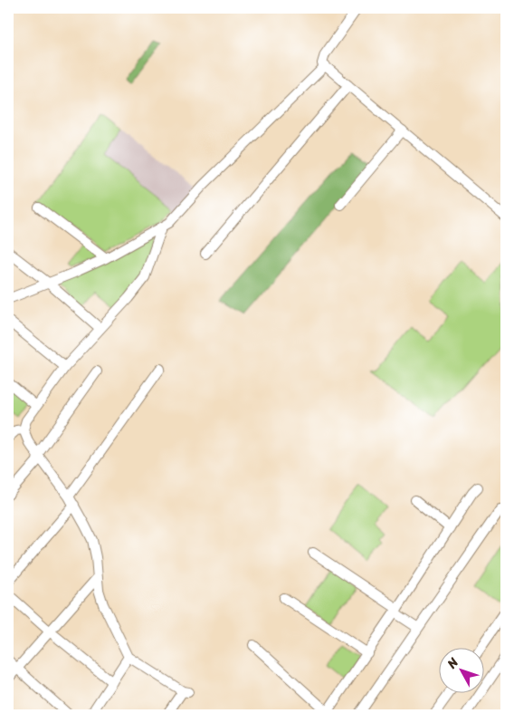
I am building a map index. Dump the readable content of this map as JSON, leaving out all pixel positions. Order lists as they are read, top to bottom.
{
  "north": "top left"
}
